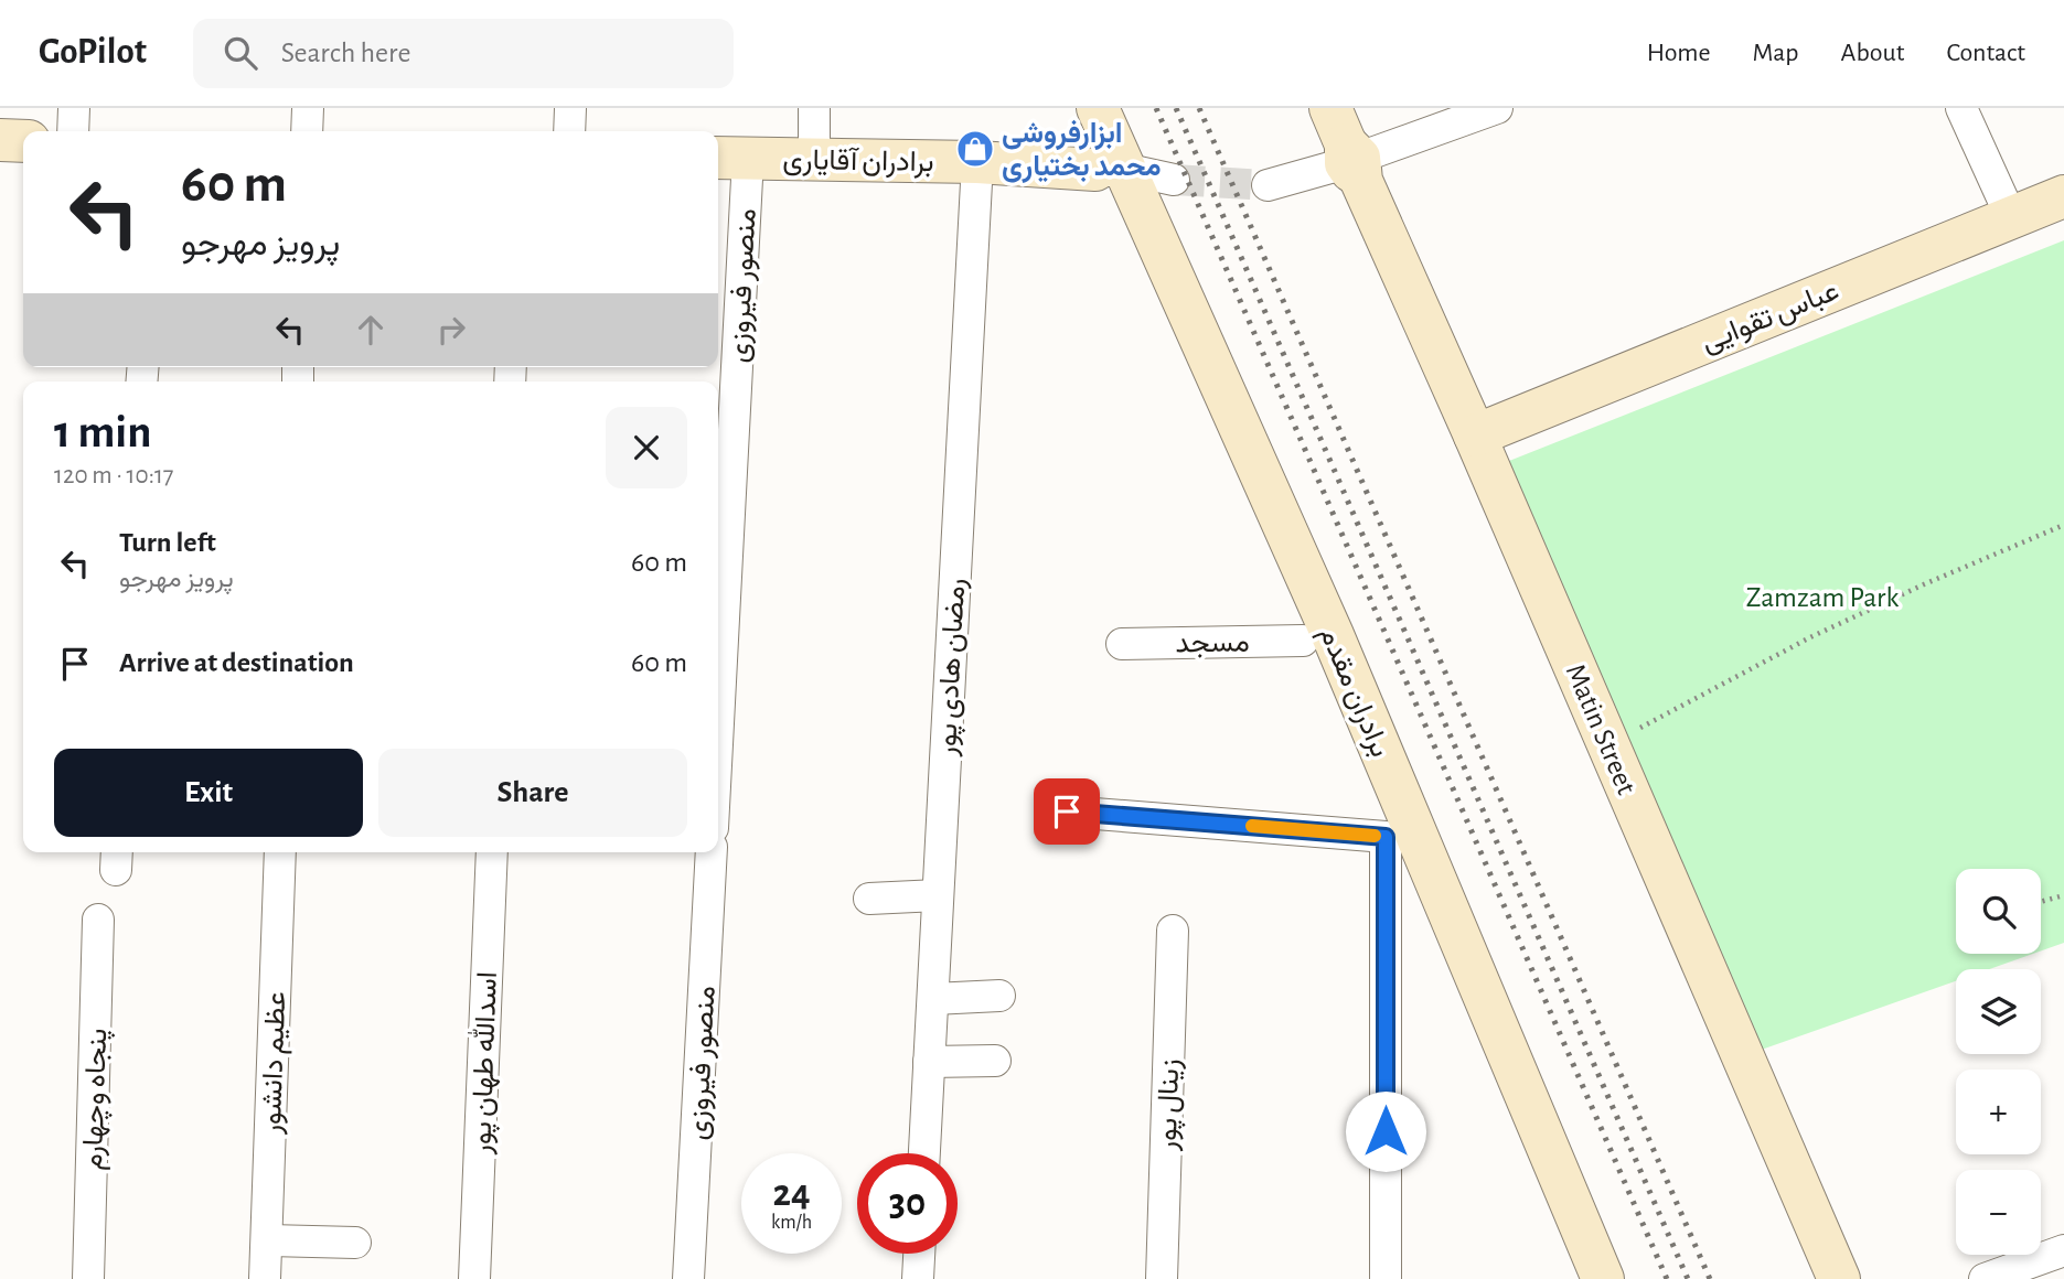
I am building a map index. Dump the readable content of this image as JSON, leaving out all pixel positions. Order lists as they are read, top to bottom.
{
  "streets": {
    "main road": [
      "برادران آقایاری",
      "عباس تقوایی",
      "برادران مقدم",
      "Matin Street"
    ],
    "street": [
      "منصور فیروزی",
      "مسجد",
      "رمضان هادی پور",
      "عظیم دانشور",
      "اسدالله طهان پور",
      "پنجاه وچهارم",
      "زینال پور"
    ]
  },
  "crossings": [
    ["برادران آقایاری", "منصور فیروزی"],
    ["برادران آقایاری", "رمضان هادی پور"],
    ["برادران آقایاری", "برادران مقدم"],
    ["عباس تقوایی", "Matin Street"],
    ["مسجد", "برادران مقدم"]
  ],
  "parks": ["Zamzam Park"],
  "places": {
    "shop": ["ابزارفروشی محمد بختیاری"]
  },
  "page": {
    "header": "GoPilot",
    "search": "Search here",
    "nav": [
      "Home",
      "Map",
      "About",
      "Contact"
    ],
    "turn": ["60 m", "پرویز مهرجو"],
    "heading": ["1 min", "120 m · 10:17"],
    "list": [
      {
        "name": "Turn left",
        "note": "پرویز مهرجو",
        "value": "60 m"
      },
      {
        "name": "Arrive at destination",
        "value": "60 m"
      }
    ],
    "buttons": ["Exit", "Share"],
    "map_buttons": ["+", "−"],
    "speed": "24 km/h",
    "limit": "30"
  }
}
